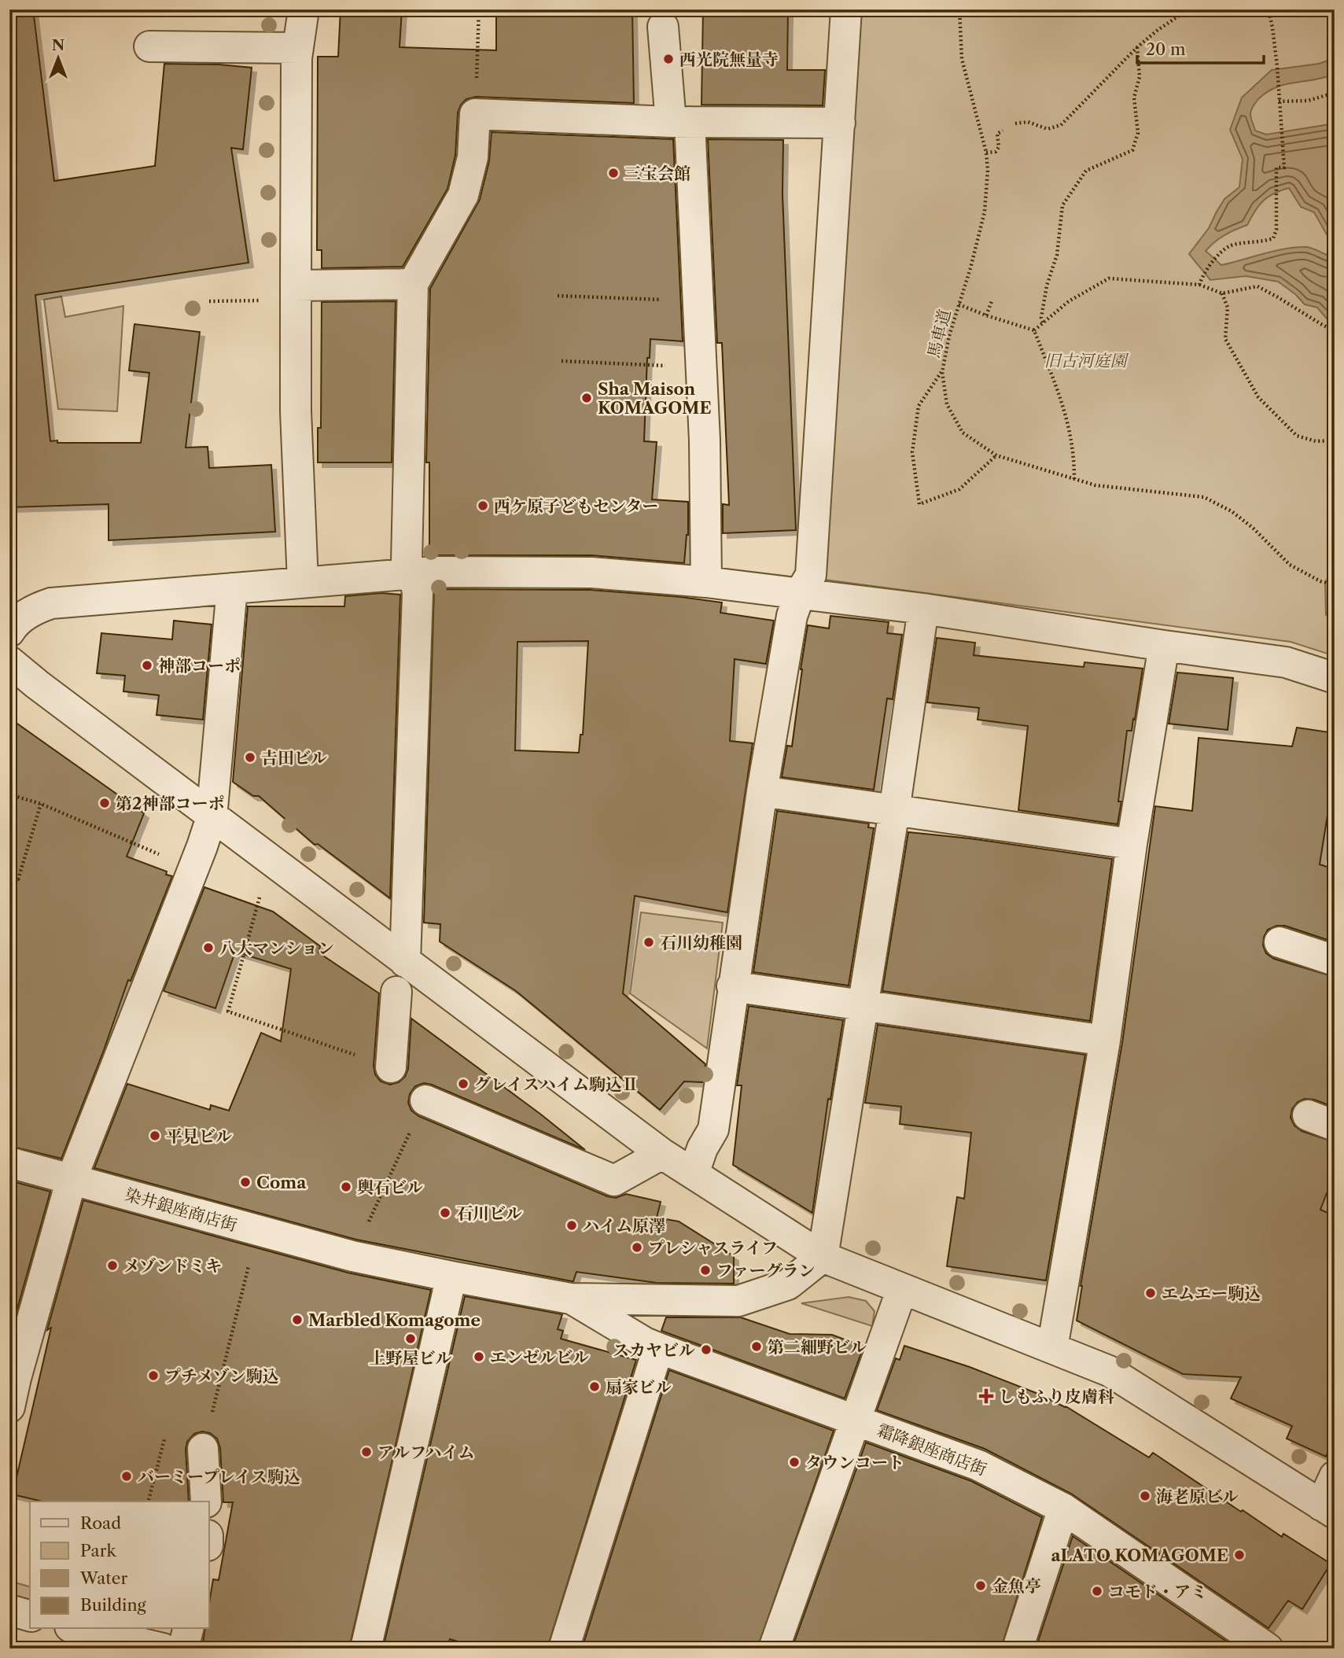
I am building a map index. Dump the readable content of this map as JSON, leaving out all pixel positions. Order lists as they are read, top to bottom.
{
  "streets": {
    "street": ["染井銀座商店街", "霜降銀座商店街"],
    "path": ["馬車道"]
  },
  "crossings": [
    ["染井銀座商店街", "霜降銀座商店街"]
  ],
  "parks": ["旧古河庭園"],
  "places": {
    "other": [
      "西光院無量寺",
      "三宝会館",
      "Sha Maison KOMAGOME",
      "西ケ原子どもセンター",
      "神部コーポ",
      "𠮷田ビル",
      "第2神部コーポ",
      "石川幼稚園",
      "八大マンション",
      "グレイスハイム駒込Ⅱ",
      "平見ビル",
      "Coma",
      "輿石ビル",
      "石川ビル",
      "ハイム原澤",
      "プレシャスライフ",
      "メゾンドミキ",
      "ファーグラン",
      "エムエー駒込",
      "Marbled Komagome",
      "上野屋ビル",
      "第二細野ビル",
      "スカヤビル",
      "エンゼルビル",
      "プチメゾン駒込",
      "扇家ビル",
      "アルフハイム",
      "タウンコート",
      "バーミープレイス駒込",
      "海老原ビル",
      "aLATO KOMAGOME",
      "金魚亭",
      "コモド・アミ"
    ],
    "health": ["しもふり皮膚科"]
  },
  "legend": [
    "Road",
    "Park",
    "Water",
    "Building"
  ],
  "scale_bar": "20 m",
  "north": "top"
}
